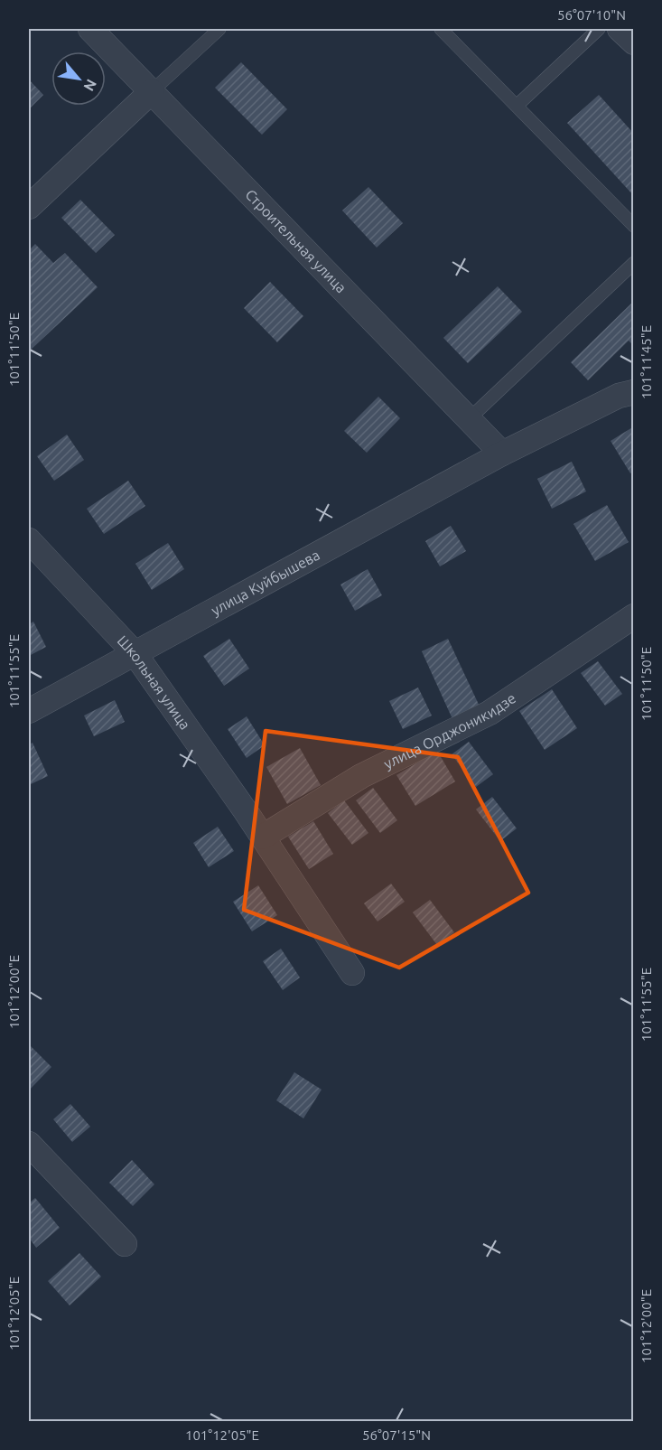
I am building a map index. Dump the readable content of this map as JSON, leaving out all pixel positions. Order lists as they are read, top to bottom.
{
  "streets": {
    "street": [
      "Строительная улица",
      "улица Куйбышева",
      "Школьная улица",
      "улица Орджоникидзе"
    ]
  },
  "crossings": [
    ["Строительная улица", "улица Куйбышева"],
    ["улица Куйбышева", "Школьная улица"],
    ["Школьная улица", "улица Орджоникидзе"]
  ],
  "north": "bottom right",
  "coordinates": [
    "56°07'10\"N",
    "101°11'50\"E",
    "101°11'45\"E",
    "101°11'55\"E",
    "101°12'00\"E",
    "101°12'05\"E",
    "56°07'15\"N"
  ]
}
